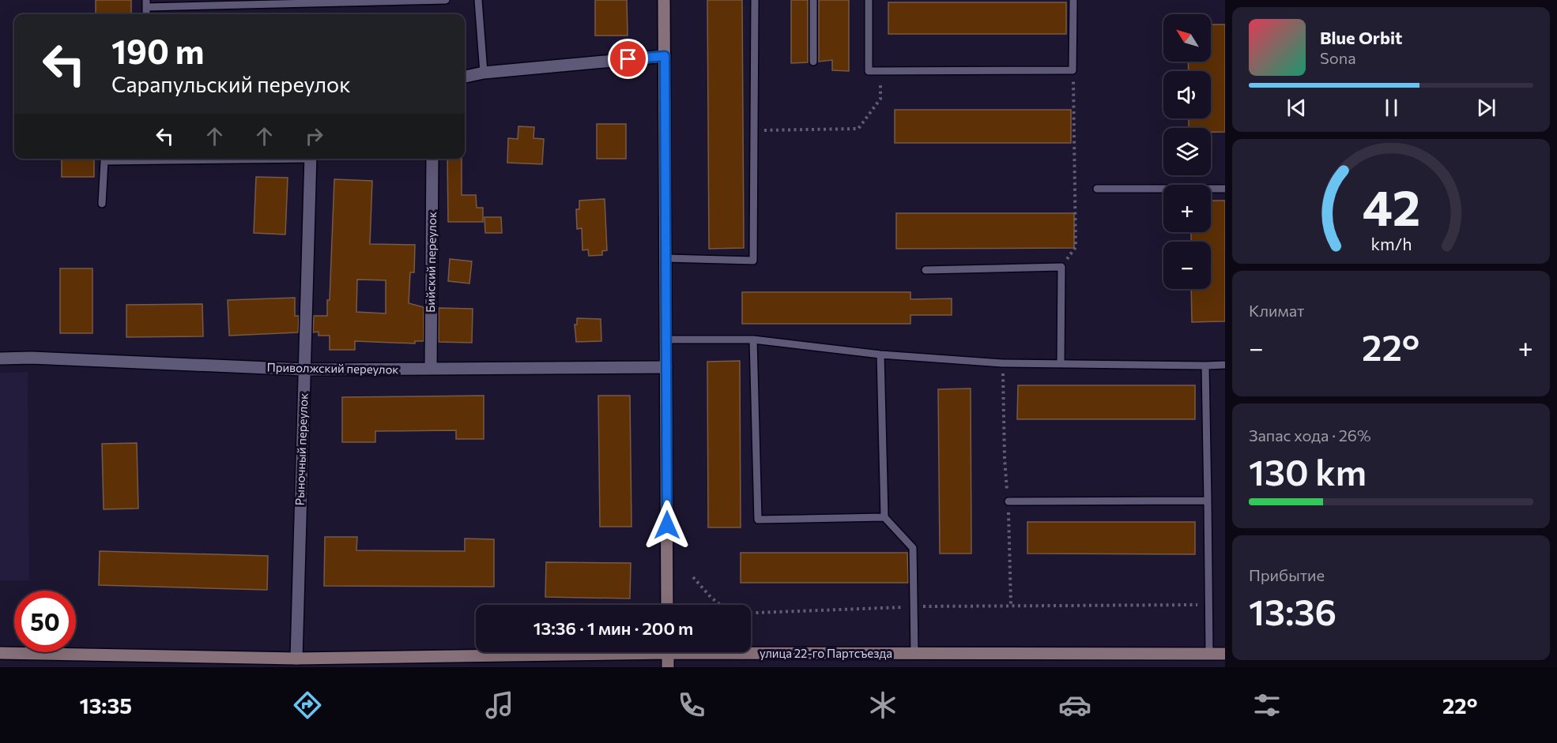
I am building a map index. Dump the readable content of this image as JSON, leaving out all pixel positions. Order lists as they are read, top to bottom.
{
  "streets": {
    "main road": ["улица 22-го Партсъезда"],
    "street": ["Бийский переулок", "Приволжский переулок", "Рыночный переулок"]
  },
  "crossings": [
    ["Бийский переулок", "Приволжский переулок"],
    ["Приволжский переулок", "Рыночный переулок"],
    ["Рыночный переулок", "улица 22-го Партсъезда"]
  ],
  "north": "top left",
  "page": {
    "map_buttons": ["+", "−"],
    "turn": ["190 m", "Сарапульский переулок"],
    "song": ["Blue Orbit", "Sona"],
    "tile": [
      "Климат",
      ["Запас хода · 26%", "130 km"],
      ["Прибытие", "13:36"]
    ],
    "heat": ["−", "22°", "+"],
    "limit": "50",
    "trip": "13:36 · 1 мин · 200 m",
    "tabs": ["13:35", "22°"],
    "gauge": ["42", "km/h"]
  }
}
